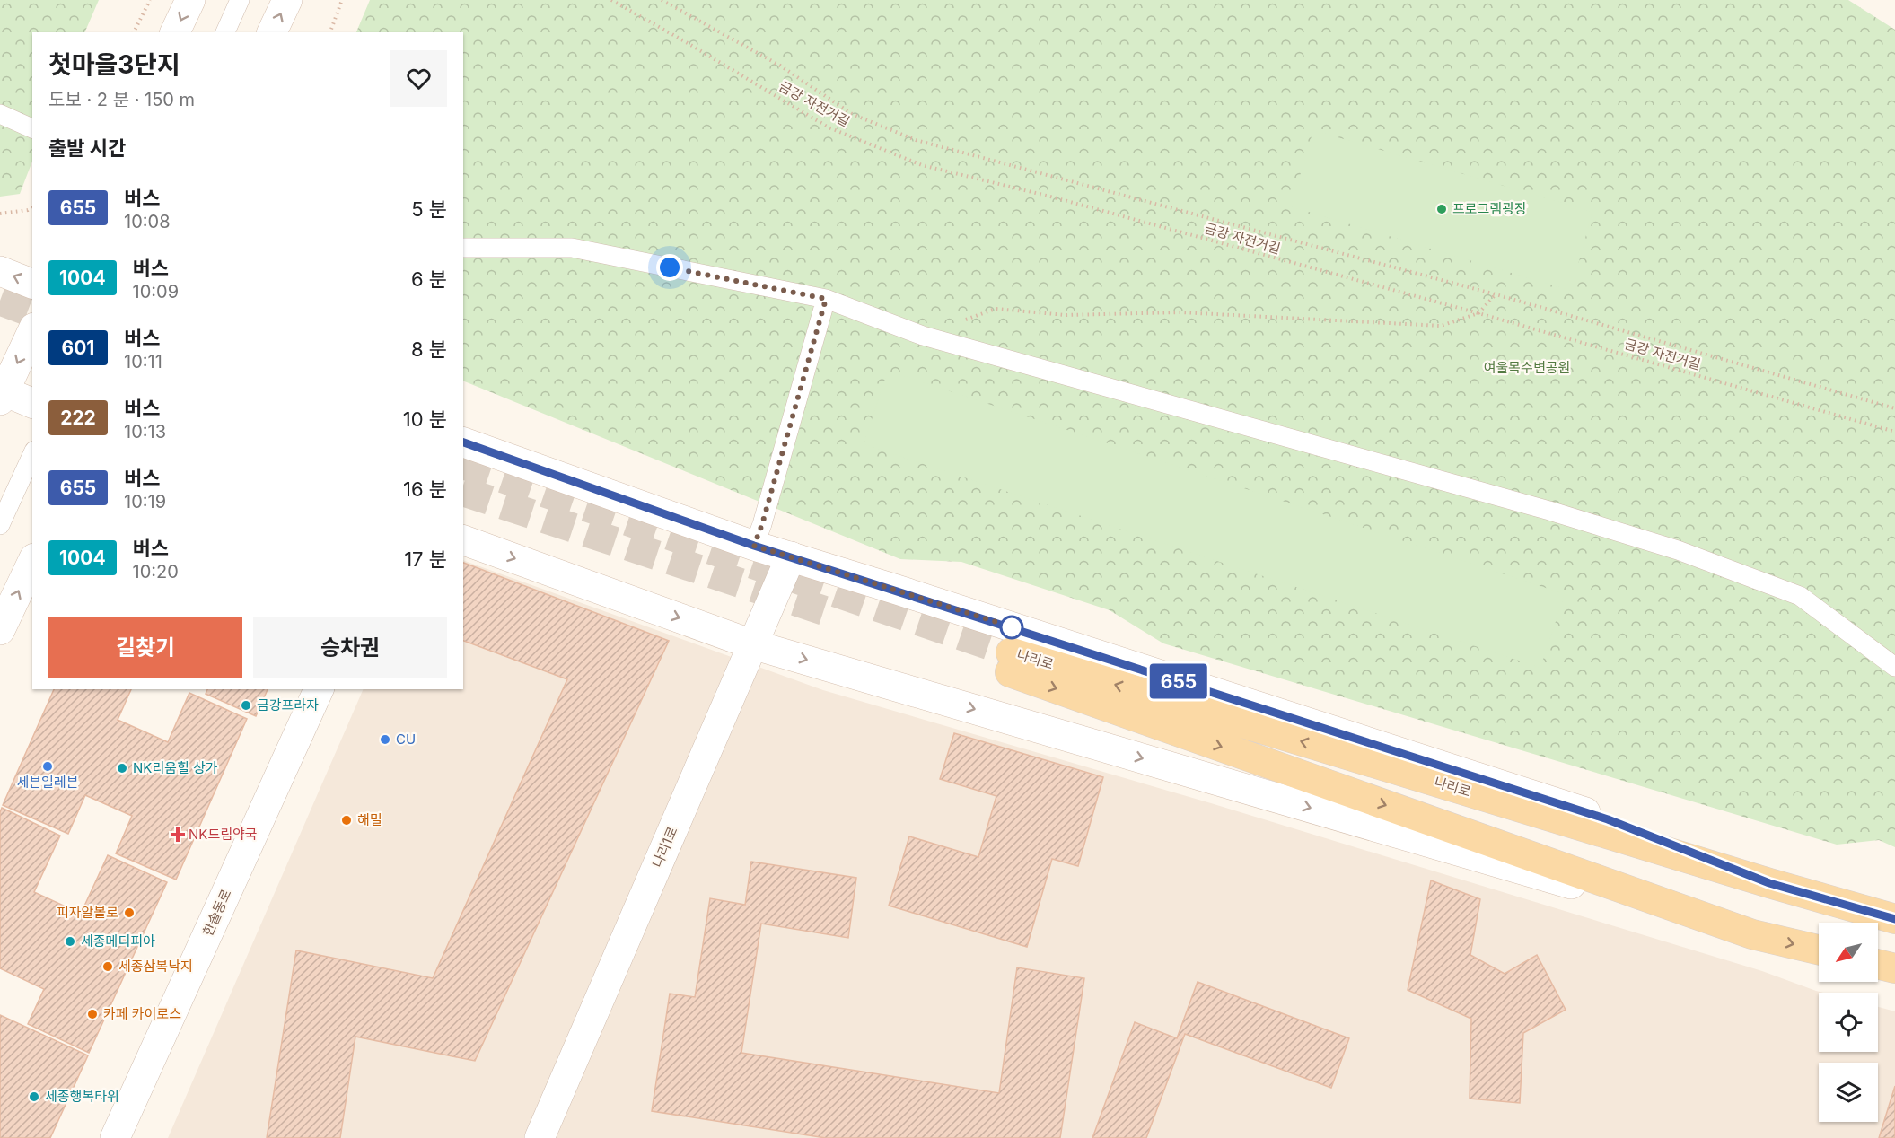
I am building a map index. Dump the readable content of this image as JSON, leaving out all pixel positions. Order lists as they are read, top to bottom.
{
  "streets": {
    "main road": ["나리로"],
    "street": ["나리1로", "한솔동로"],
    "path": ["금강 자전거길"]
  },
  "parks": ["여울목수변공원"],
  "places": {
    "other": [
      "프로그램광장",
      "금강프라자",
      "CU",
      "세븐일레븐",
      "NK리움힐 상가",
      "해밀",
      "피자알볼로",
      "세종메디피아",
      "세종삼복낙지",
      "카페 카이로스",
      "세종행복타워"
    ],
    "health": ["NK드림약국"]
  },
  "lines": ["bus line 655"],
  "north": "bottom left",
  "page": {
    "on_map": "655",
    "heading": [
      ["첫마을3단지", "도보 · 2 분 · 150 m"],
      "출발 시간"
    ],
    "list": [
      {
        "mark": "655",
        "name": "버스",
        "note": "10:08",
        "value": "5 분"
      },
      {
        "mark": "1004",
        "name": "버스",
        "note": "10:09",
        "value": "6 분"
      },
      {
        "mark": "601",
        "name": "버스",
        "note": "10:11",
        "value": "8 분"
      },
      {
        "mark": "222",
        "name": "버스",
        "note": "10:13",
        "value": "10 분"
      },
      {
        "mark": "655",
        "name": "버스",
        "note": "10:19",
        "value": "16 분"
      },
      {
        "mark": "1004",
        "name": "버스",
        "note": "10:20",
        "value": "17 분"
      }
    ],
    "buttons": ["길찾기", "승차권"]
  }
}
